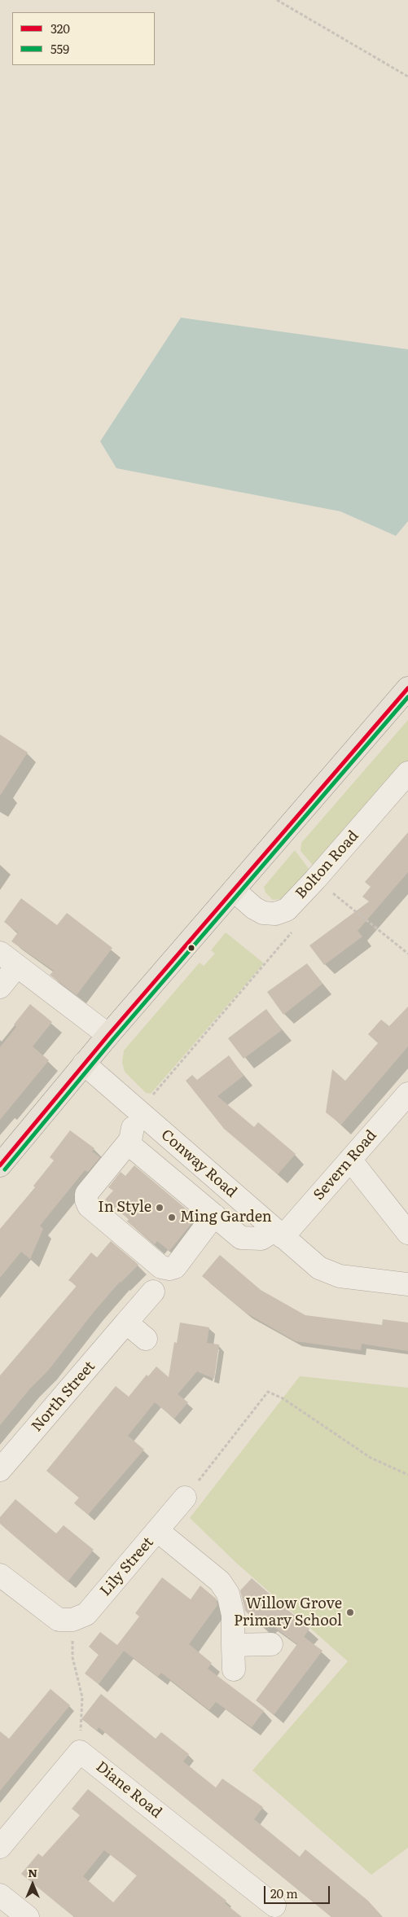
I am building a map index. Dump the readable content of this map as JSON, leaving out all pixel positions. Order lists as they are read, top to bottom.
{
  "streets": {
    "street": [
      "Bolton Road",
      "Conway Road",
      "Severn Road",
      "North Street",
      "Lily Street",
      "Diane Road"
    ]
  },
  "crossings": [
    ["Conway Road", "Severn Road"]
  ],
  "places": ["In Style", "Ming Garden", "Willow Grove Primary School"],
  "lines": ["transit line 320", "transit line 559"],
  "legend": ["320", "559"],
  "scale_bar": "20 m",
  "north": "top"
}
